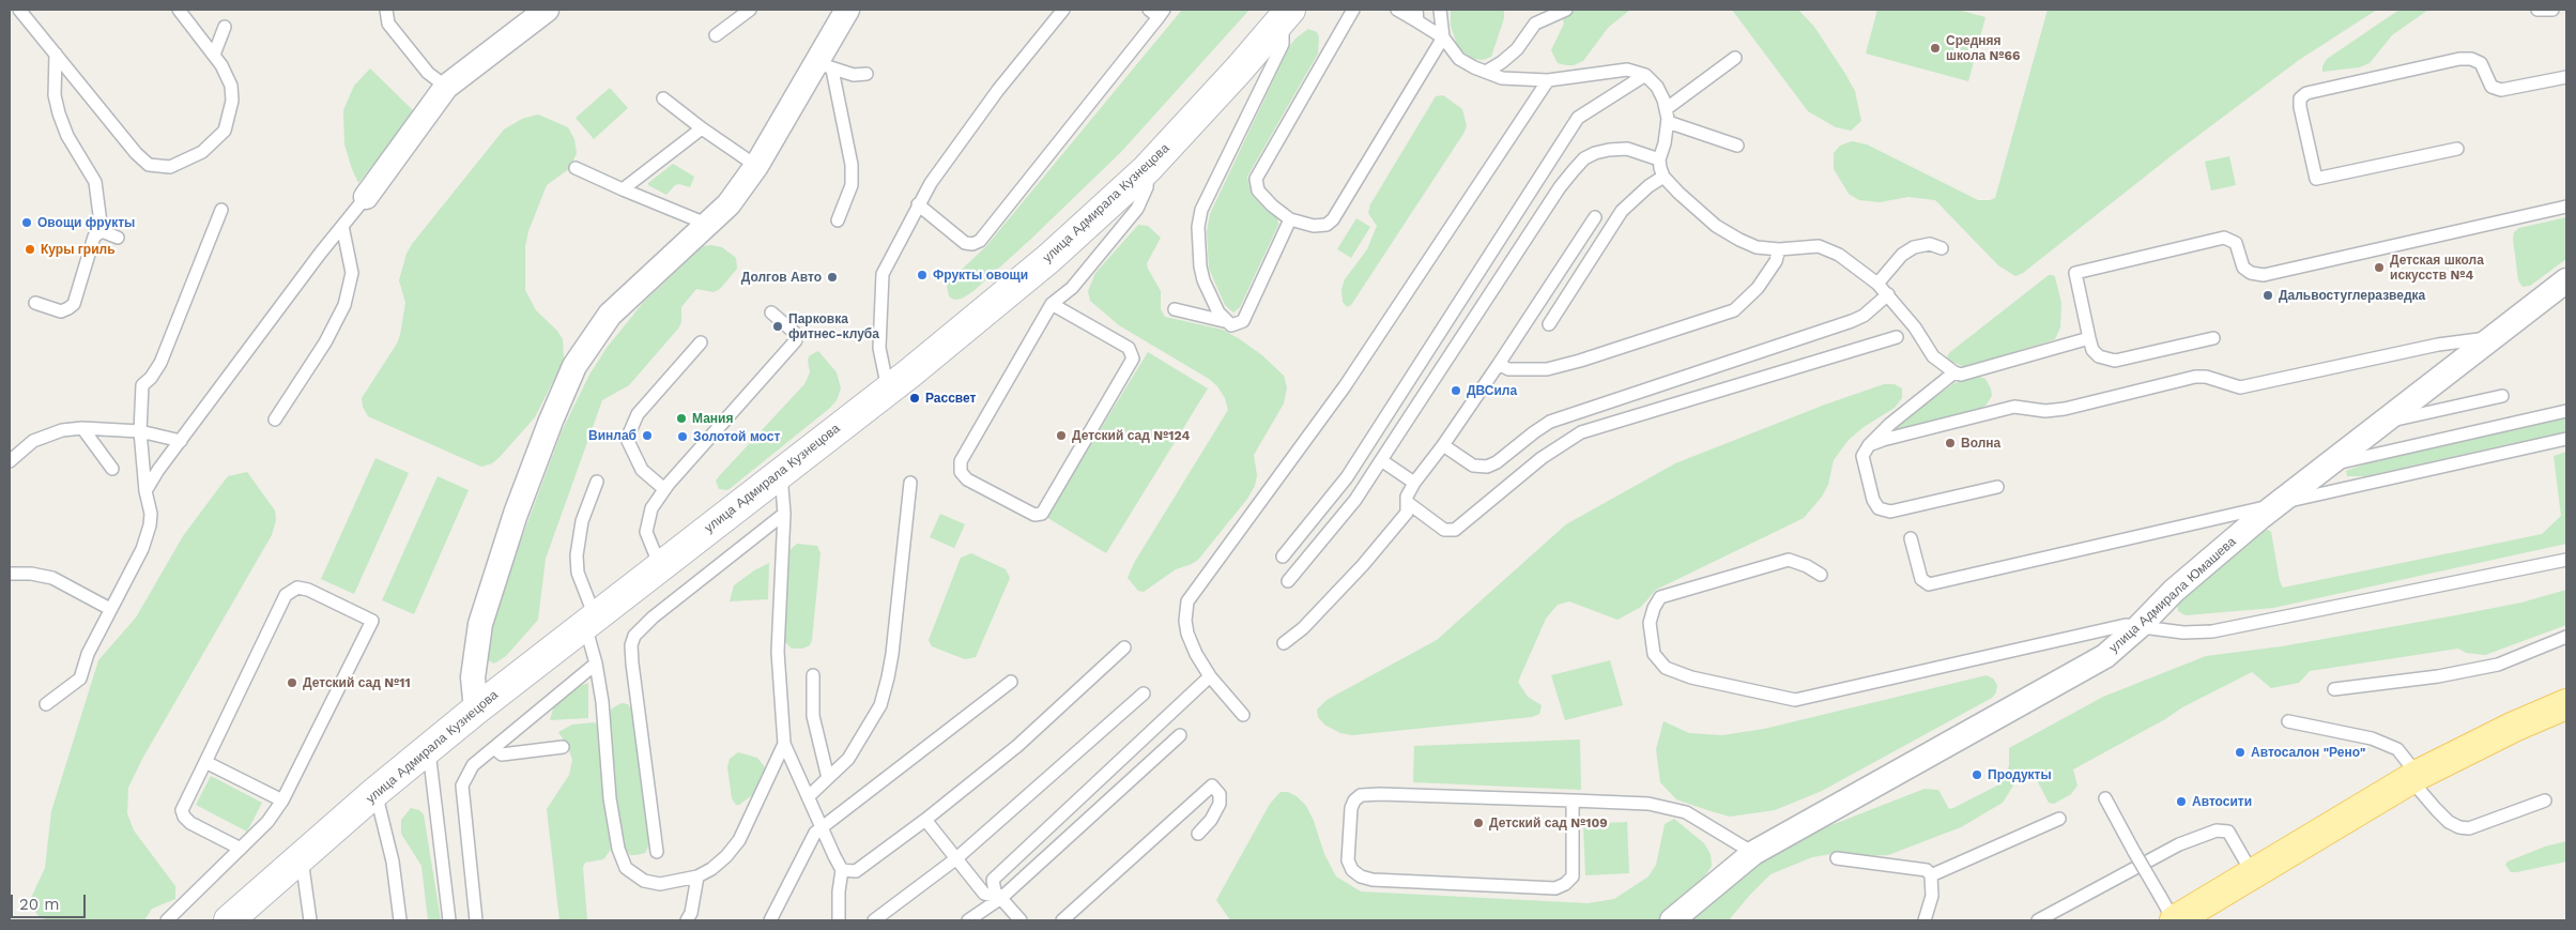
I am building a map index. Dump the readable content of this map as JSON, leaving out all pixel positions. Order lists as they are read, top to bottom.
{
  "streets": {
    "main road": ["улица Адмирала Кузнецова"],
    "street": ["улица Адмирала Юмашева"]
  },
  "places": [
    "Средняя школа №66",
    "Овощи фрукты",
    "Куры гриль",
    "Детская школа искусств №4",
    "Фрукты овощи",
    "Долгов Авто",
    "Дальвостуглеразведка",
    "Парковка фитнес-клуба",
    "ДВСила",
    "Рассвет",
    "Мания",
    "Винлаб",
    "Детский сад №124",
    "Золотой мост",
    "Волна",
    "Детский сад №11",
    "Автосалон \"Рено\"",
    "Продукты",
    "Автосити",
    "Детский сад №109"
  ],
  "scale_bar": "20 m"
}
